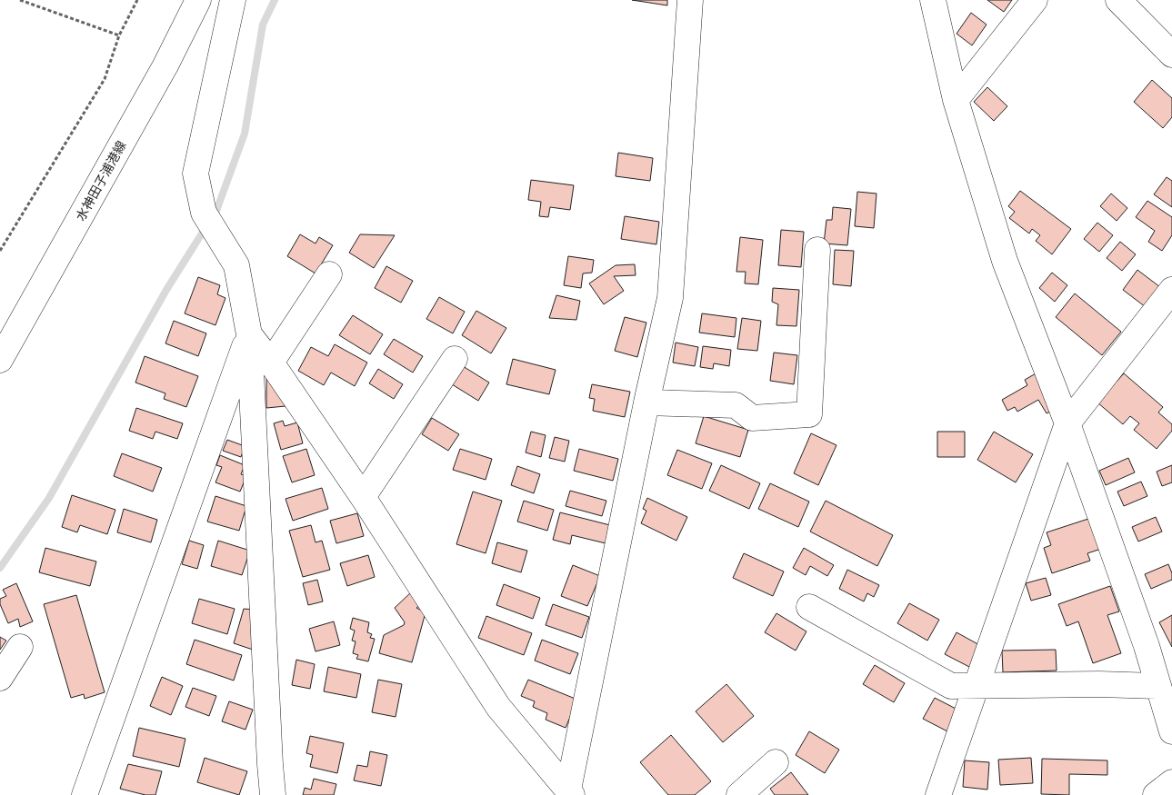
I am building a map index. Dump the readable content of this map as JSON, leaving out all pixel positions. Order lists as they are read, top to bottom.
{
  "streets": {
    "street": ["水神田子浦港線"]
  }
}
